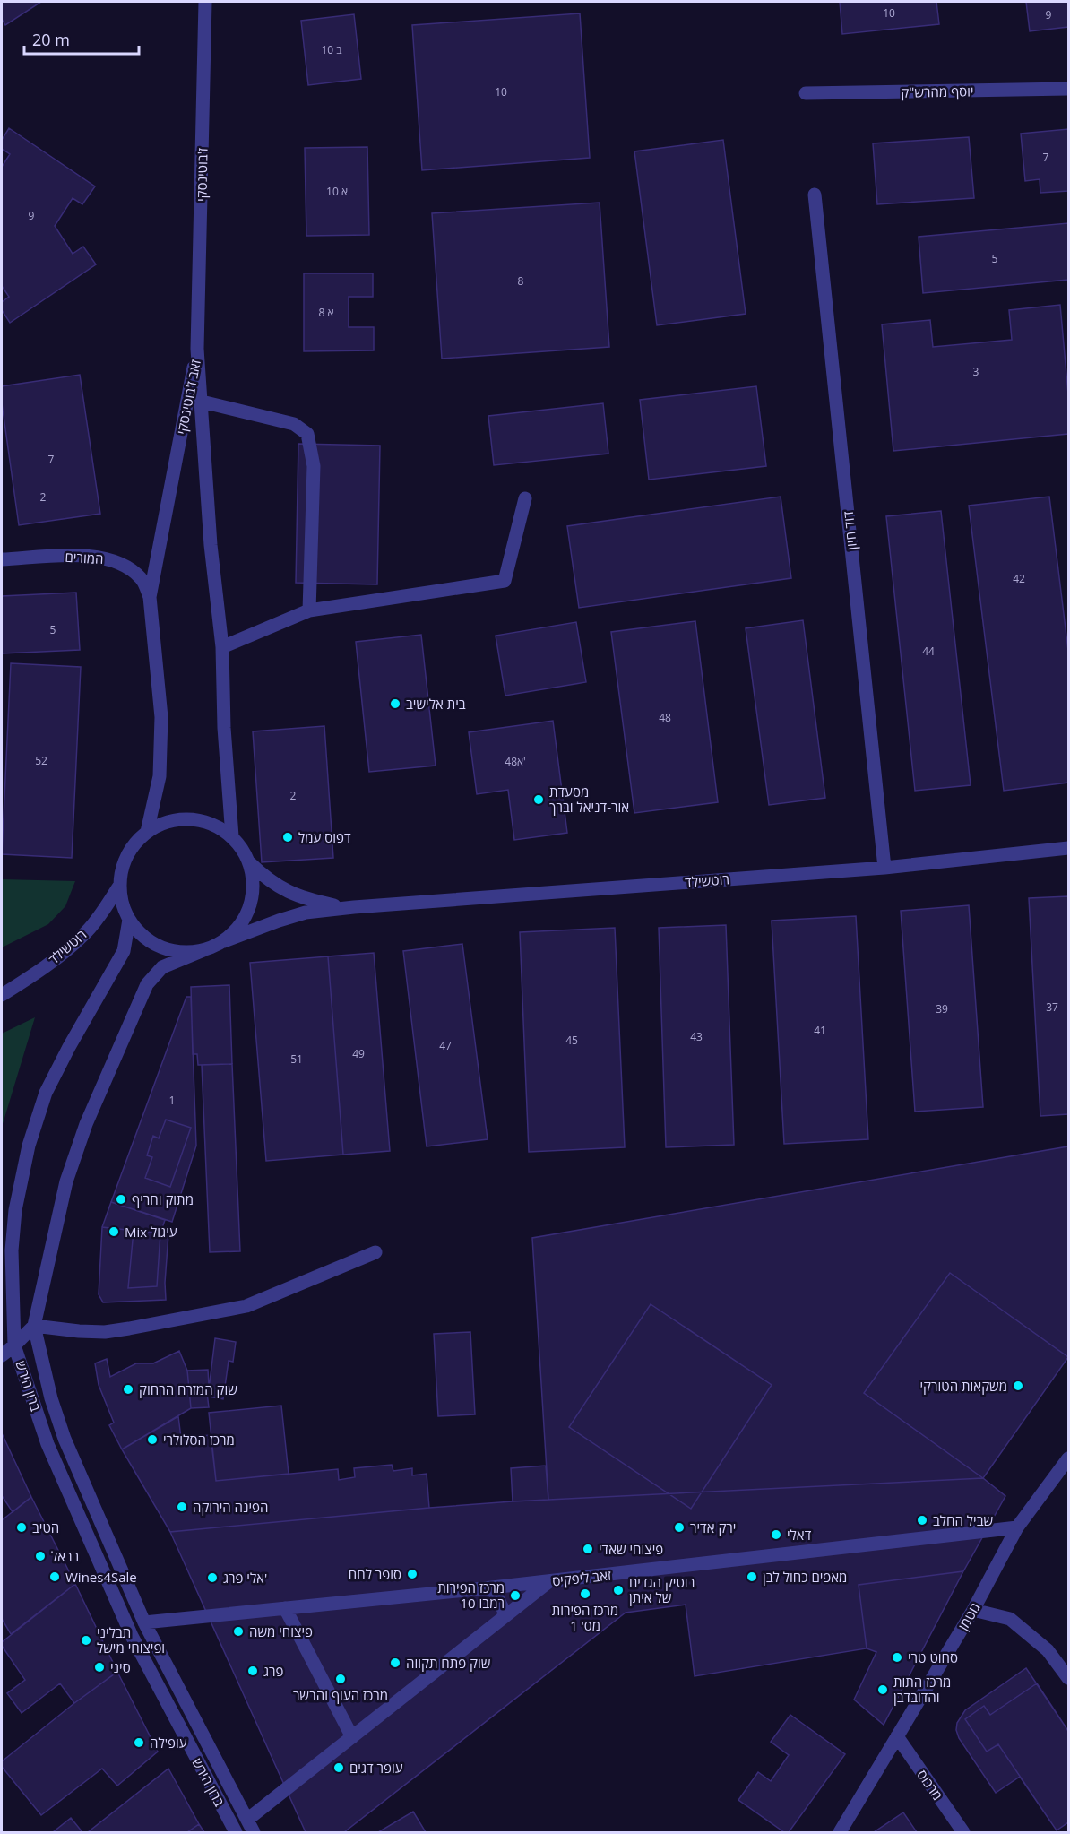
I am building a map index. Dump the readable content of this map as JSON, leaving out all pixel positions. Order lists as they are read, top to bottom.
{
  "streets": {
    "street": [
      "יוסף מהרש\"ק",
      "ז'בוטינסקי",
      "זאב ז'בוטינסקי",
      "דוד חיון",
      "המורים",
      "רוטשילד",
      "ברון הירש",
      "זאב ליפקיס",
      "גוטמן",
      "מרכוס"
    ]
  },
  "crossings": [
    ["ז'בוטינסקי", "זאב ז'בוטינסקי"],
    ["זאב ז'בוטינסקי", "המורים"],
    ["זאב ז'בוטינסקי", "רוטשילד"],
    ["זאב ז'בוטינסקי", "ברון הירש"],
    ["דוד חיון", "רוטשילד"],
    ["רוטשילד", "ברון הירש"],
    ["ברון הירש", "זאב ליפקיס"],
    ["זאב ליפקיס", "גוטמן"],
    ["גוטמן", "מרכוס"]
  ],
  "places": [
    "בית אלישיב",
    "מסעדת אור-דניאל וברך",
    "דפוס עמל",
    "מתוק וחריף",
    "Mix עיגול",
    "משקאות הטורקי",
    "שוק המזרח הרחוק",
    "מרכז הסלולרי",
    "הפינה הירוקה",
    "שביל החלב",
    "הטיב",
    "ירק אדיר",
    "דאלי",
    "פיצוחי שאדי",
    "בראל",
    "סופר לחם",
    "Wines4Sale",
    "מאפים כחול לבן",
    "אלי פרג'",
    "בוטיק הגדים של איתן",
    "מרכז הפירות מס' 1",
    "מרכז הפירות רמבו 10",
    "פיצוחי משה",
    "תבליני ופיצוחי מישל",
    "סחוט טרי",
    "שוק פתח תקווה",
    "סיני",
    "פרג",
    "מרכז העוף והבשר",
    "מרכז התות והדובדבן",
    "עופ'לה",
    "עופר דגים"
  ],
  "house_numbers": [
    "10",
    "9",
    "10 ב",
    "10",
    "7",
    "10 א",
    "9",
    "5",
    "8",
    "8 א",
    "3",
    "7",
    "2",
    "42",
    "5",
    "44",
    "48",
    "52",
    "48א'",
    "2",
    "37",
    "39",
    "41",
    "43",
    "45",
    "47",
    "49",
    "51",
    "1"
  ],
  "scale_bar": "20 m"
}
